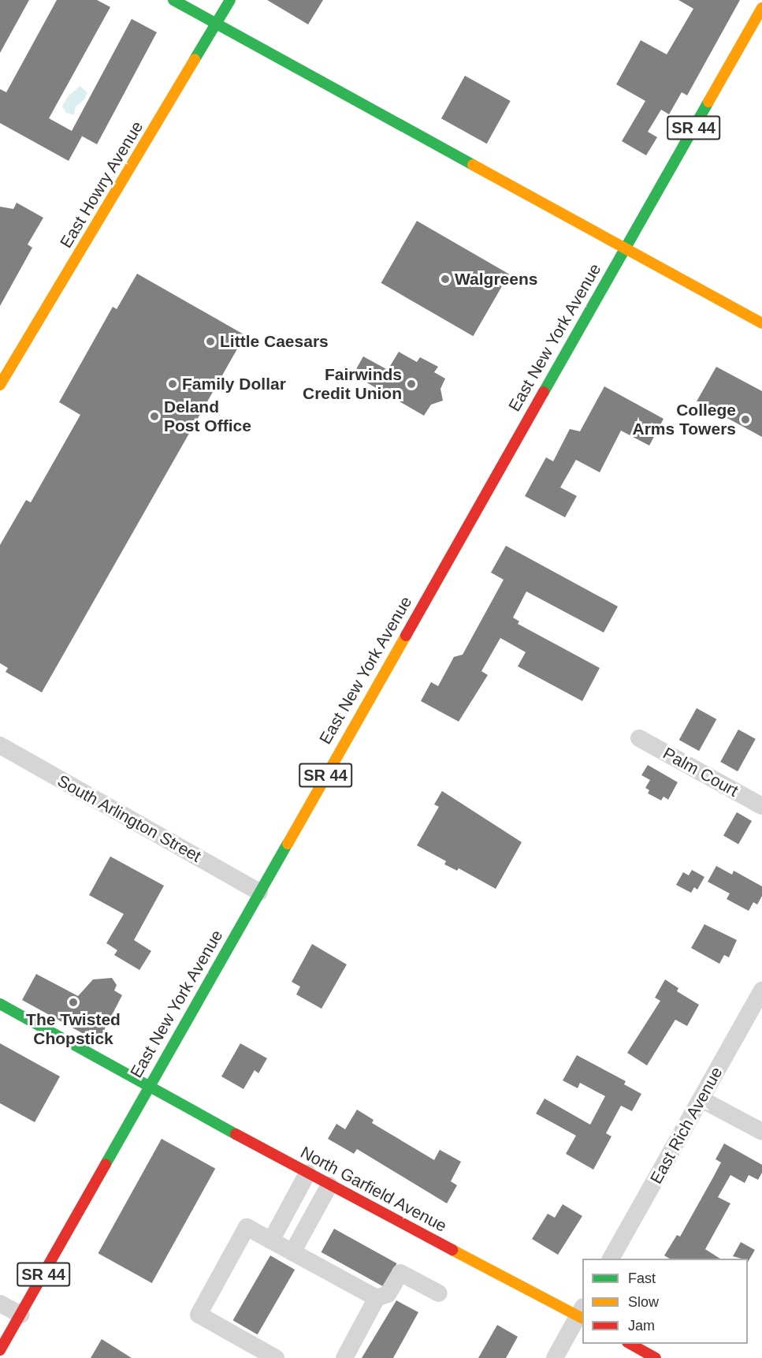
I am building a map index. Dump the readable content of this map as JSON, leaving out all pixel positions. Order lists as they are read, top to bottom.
{
  "streets": {
    "main road": [
      "SR 44",
      "East Howry Avenue",
      "East New York Avenue",
      "North Garfield Avenue"
    ],
    "street": ["Palm Court", "South Arlington Street", "East Rich Avenue"]
  },
  "crossings": [
    ["East New York Avenue", "South Arlington Street"],
    ["East New York Avenue", "North Garfield Avenue"]
  ],
  "places": [
    "Walgreens",
    "Little Caesars",
    "Family Dollar",
    "Fairwinds Credit Union",
    "Deland Post Office",
    "College Arms Towers",
    "The Twisted Chopstick"
  ],
  "legend": ["Fast", "Slow", "Jam"]
}
